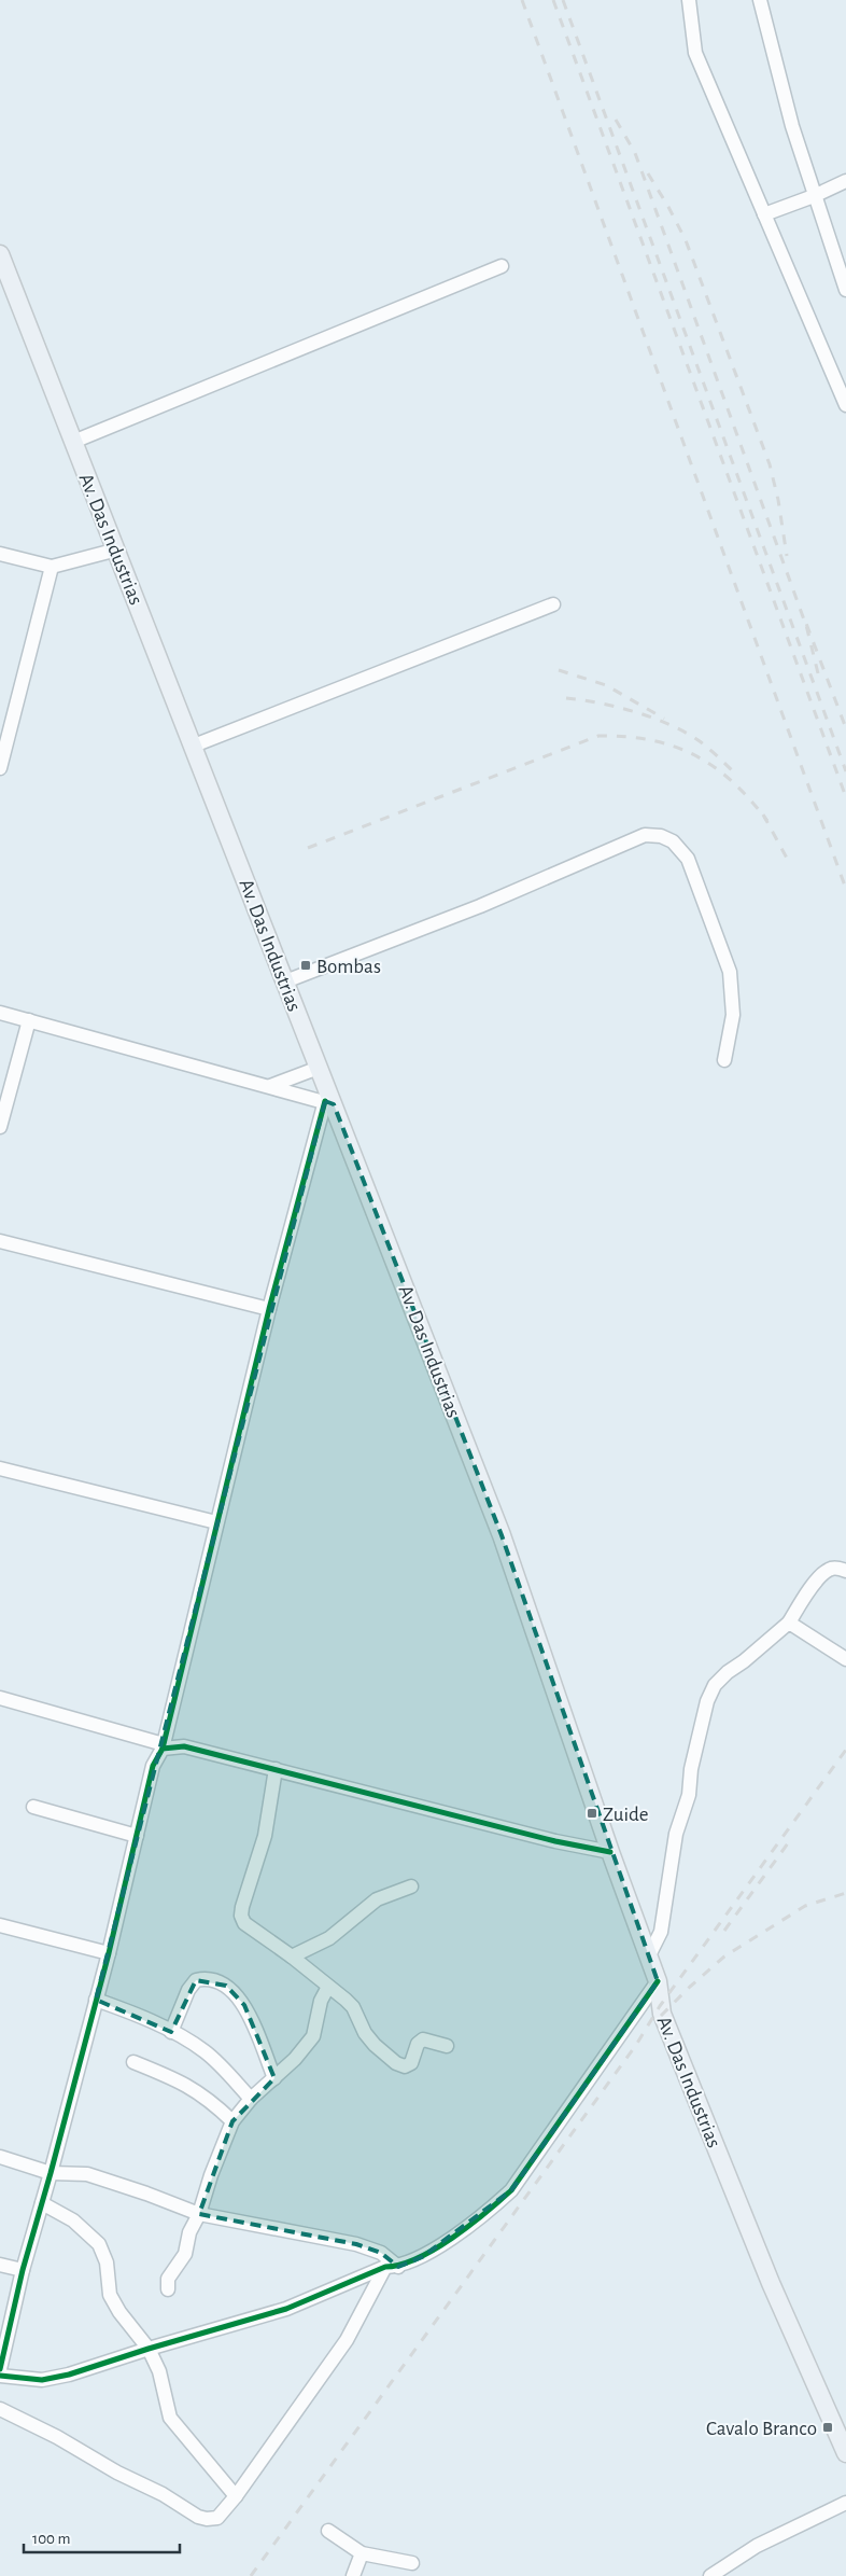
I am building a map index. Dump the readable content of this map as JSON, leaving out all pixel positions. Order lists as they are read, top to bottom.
{
  "streets": {
    "main road": ["Av. Das Industrias"]
  },
  "places": {
    "transit": ["Bombas", "Zuide", "Cavalo Branco"]
  },
  "scale_bar": "100 m"
}
